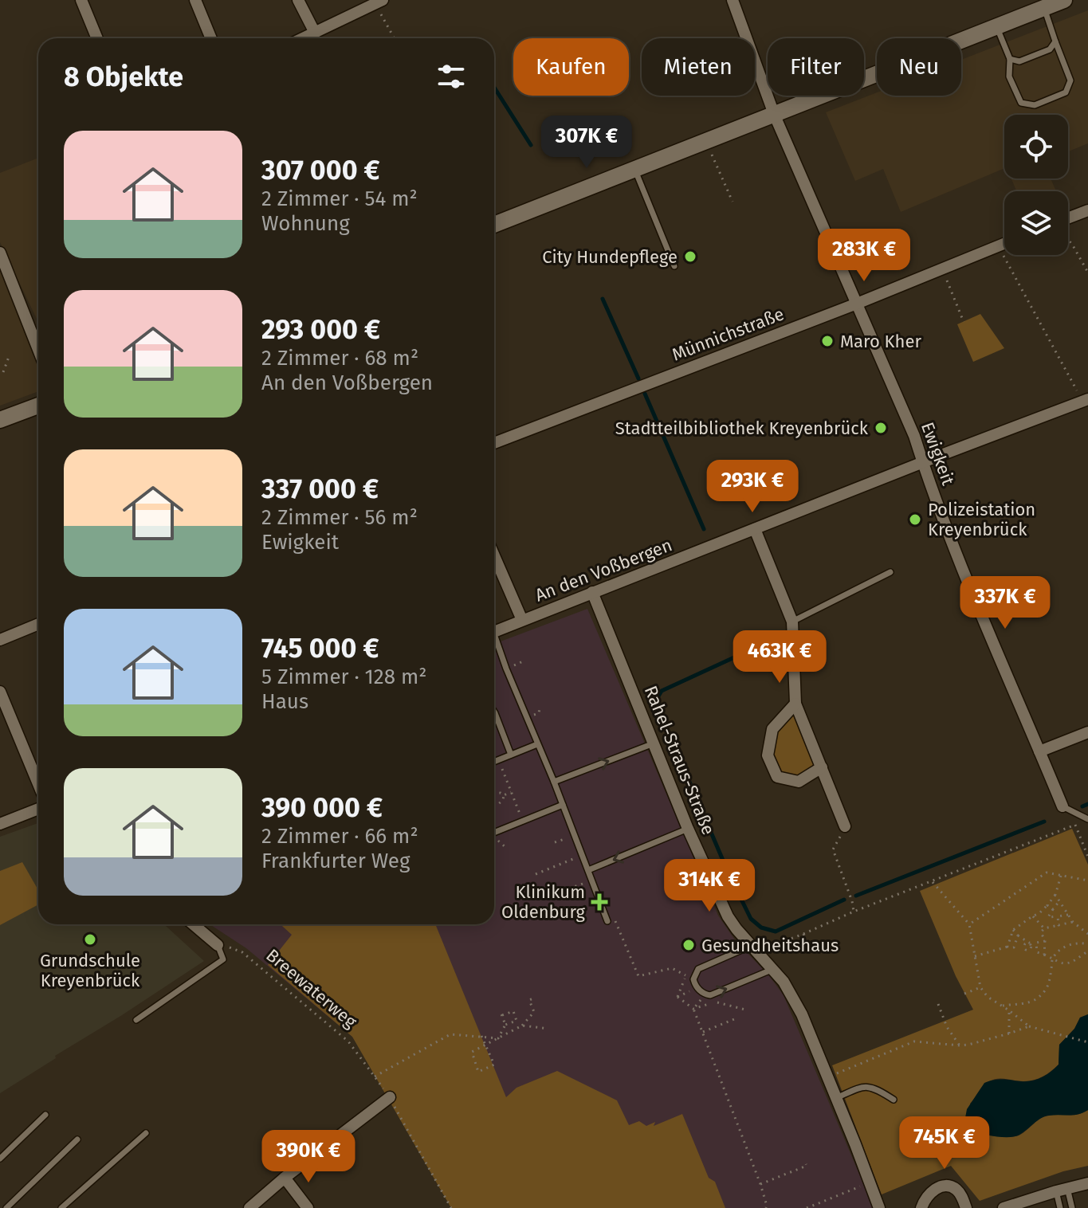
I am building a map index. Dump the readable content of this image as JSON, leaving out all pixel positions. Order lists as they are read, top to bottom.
{
  "streets": {
    "street": [
      "Münnichstraße",
      "Ewigkeit",
      "An den Voßbergen",
      "Rahel-Straus-Straße"
    ],
    "path": ["Breewaterweg"]
  },
  "crossings": [
    ["Münnichstraße", "Ewigkeit"],
    ["Ewigkeit", "An den Voßbergen"],
    ["An den Voßbergen", "Rahel-Straus-Straße"]
  ],
  "places": {
    "other": [
      "City Hundepflege",
      "Maro Kher",
      "Stadtteilbibliothek Kreyenbrück",
      "Polizeistation Kreyenbrück",
      "Grundschule Kreyenbrück",
      "Gesundheitshaus"
    ],
    "health": ["Klinikum Oldenburg"]
  },
  "page": {
    "chip": [
      "Kaufen",
      "Mieten",
      "Filter",
      "Neu"
    ],
    "heading": "8 Objekte",
    "list": [
      {
        "name": "307 000 €",
        "note": "2 Zimmer · 54 m² · Wohnung"
      },
      {
        "name": "293 000 €",
        "note": "2 Zimmer · 68 m² · An den Voßbergen"
      },
      {
        "name": "337 000 €",
        "note": "2 Zimmer · 56 m² · Ewigkeit"
      },
      {
        "name": "745 000 €",
        "note": "5 Zimmer · 128 m² · Haus"
      },
      {
        "name": "390 000 €",
        "note": "2 Zimmer · 66 m² · Frankfurter Weg"
      }
    ],
    "price": [
      "307K €",
      "283K €",
      "293K €",
      "337K €",
      "463K €",
      "314K €",
      "745K €",
      "390K €"
    ]
  }
}
